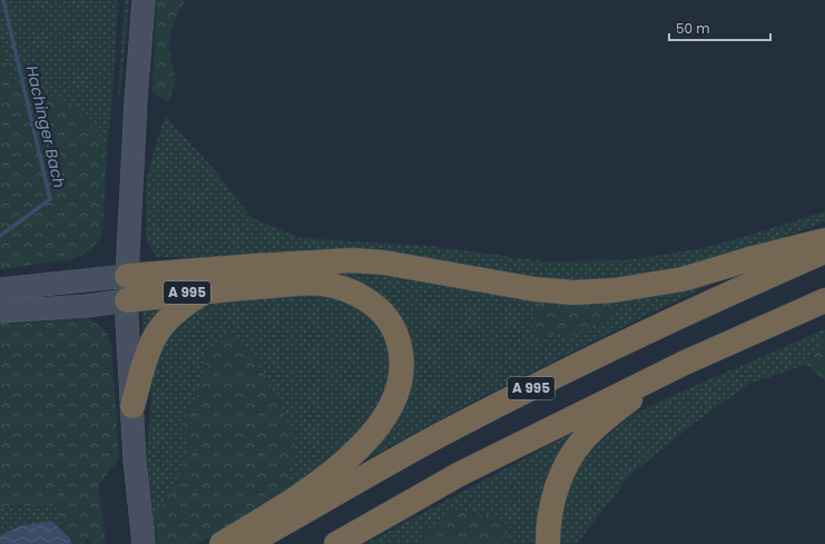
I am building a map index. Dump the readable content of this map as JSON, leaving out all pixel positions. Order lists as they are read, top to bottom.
{
  "streets": {
    "highway": ["A 995"]
  },
  "water": ["Hachinger Bach"],
  "scale_bar": "50 m"
}
